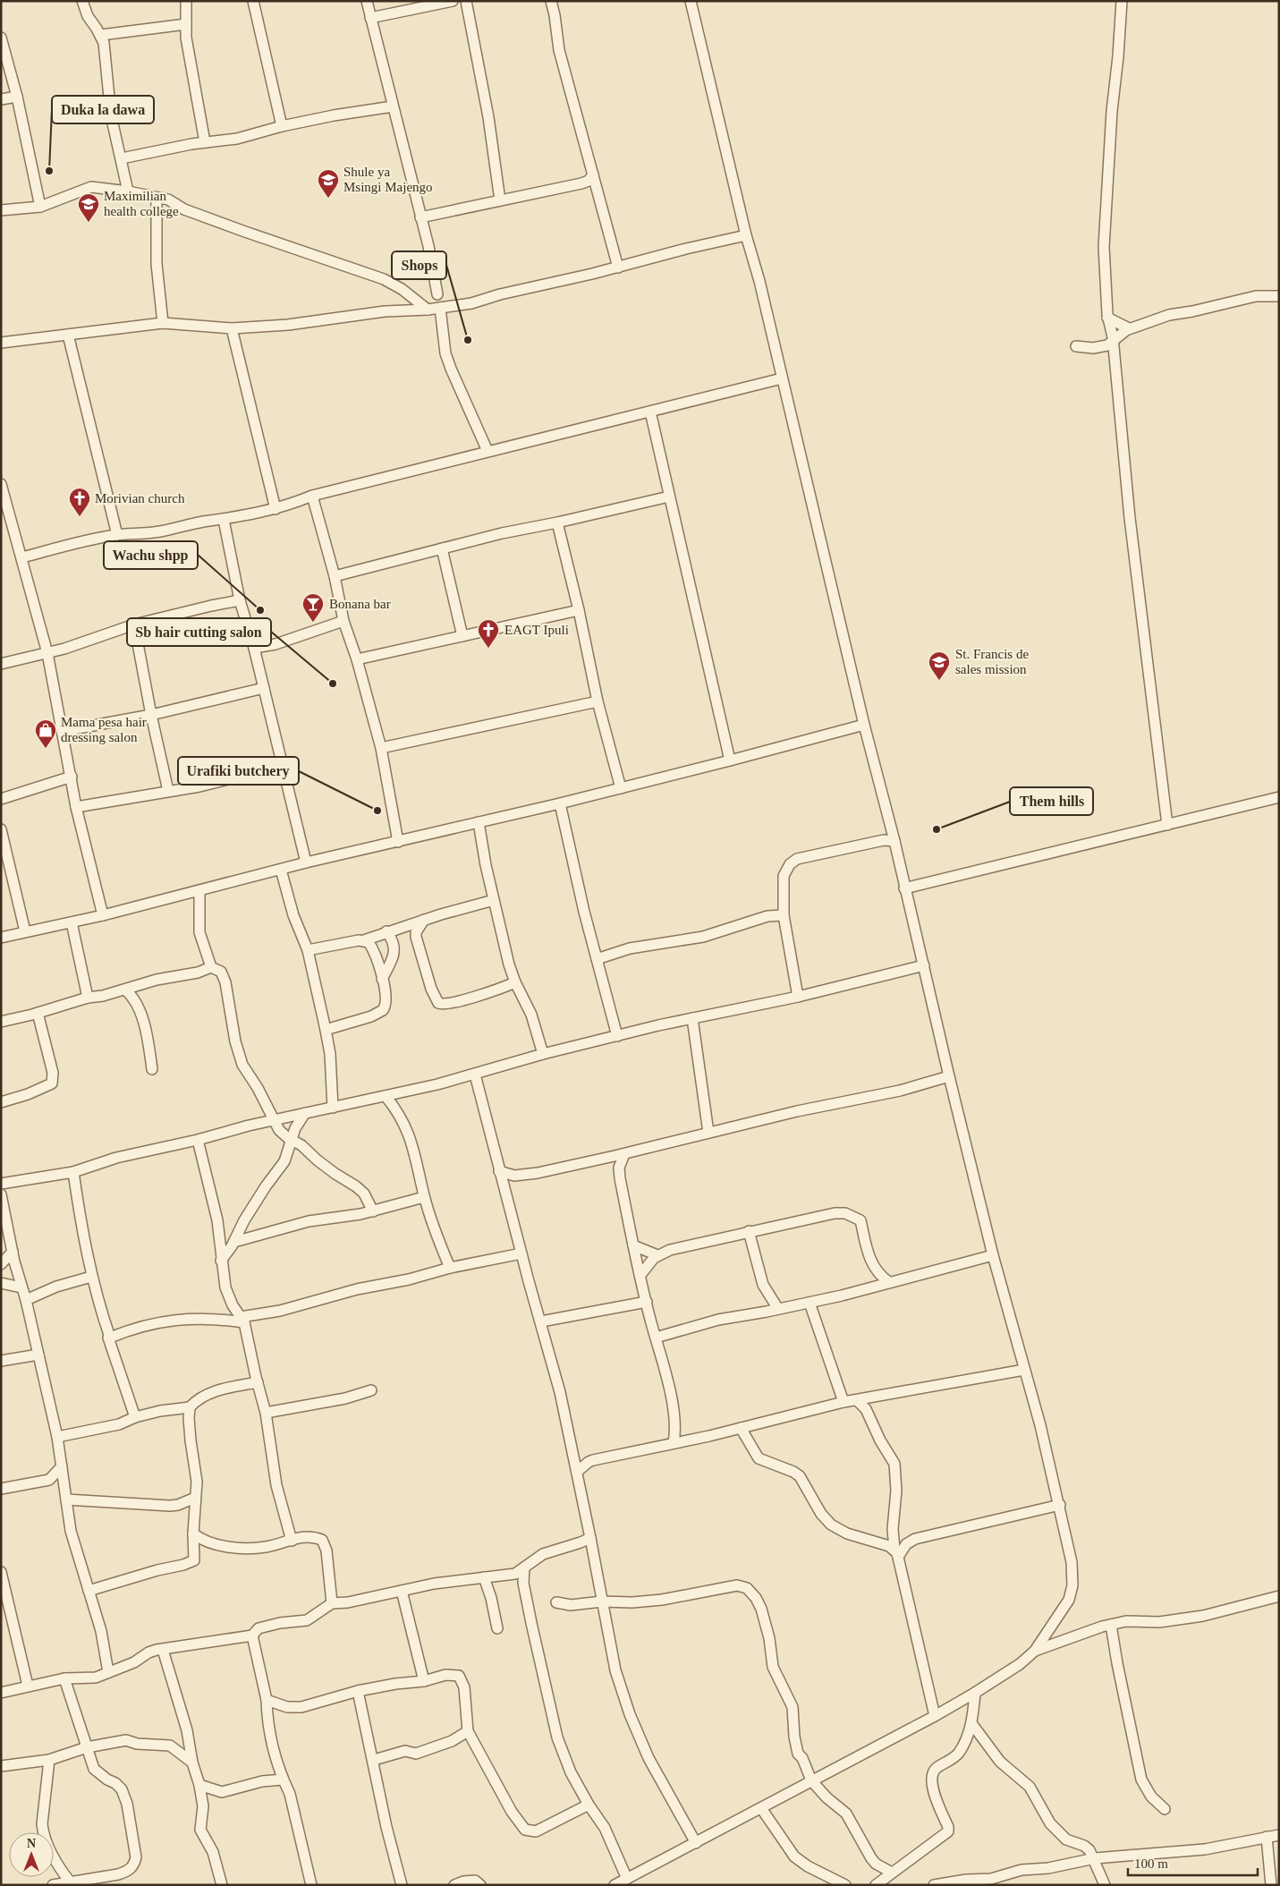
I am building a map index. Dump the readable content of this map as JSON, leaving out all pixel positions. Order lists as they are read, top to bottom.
{
  "places": {
    "other": [
      "Duka la dawa",
      "Shops",
      "Wachu shpp",
      "Sb hair cutting salon",
      "Urafiki butchery",
      "Them hills"
    ],
    "school or university": ["Shule ya Msingi Majengo", "Maximilian health college", "St. Francis de sales mission"],
    "church": ["Morivian church", "EAGT Ipuli"],
    "bar": ["Bonana bar"],
    "shop": ["Mama pesa hair dressing salon"]
  },
  "scale_bar": "100 m",
  "north": "top"
}
